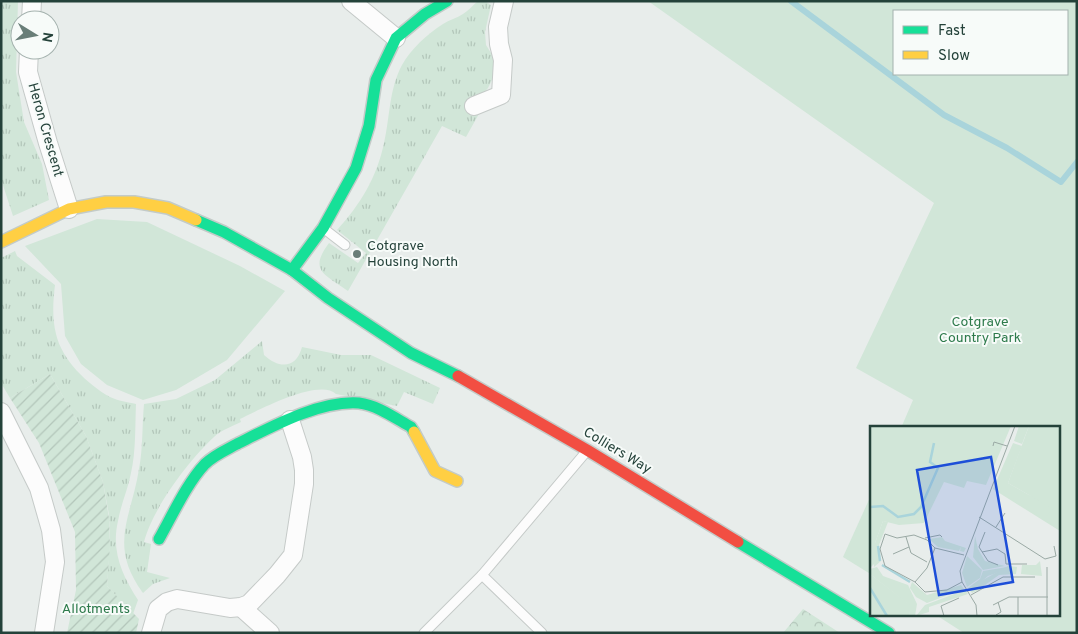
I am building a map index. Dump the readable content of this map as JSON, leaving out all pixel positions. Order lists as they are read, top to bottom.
{
  "streets": {
    "street": ["Heron Crescent", "Colliers Way"]
  },
  "crossings": [
    ["Heron Crescent", "Colliers Way"]
  ],
  "parks": ["Cotgrave Country Park", "Allotments"],
  "places": ["Cotgrave Housing North"],
  "legend": ["Fast", "Slow"],
  "north": "right"
}
